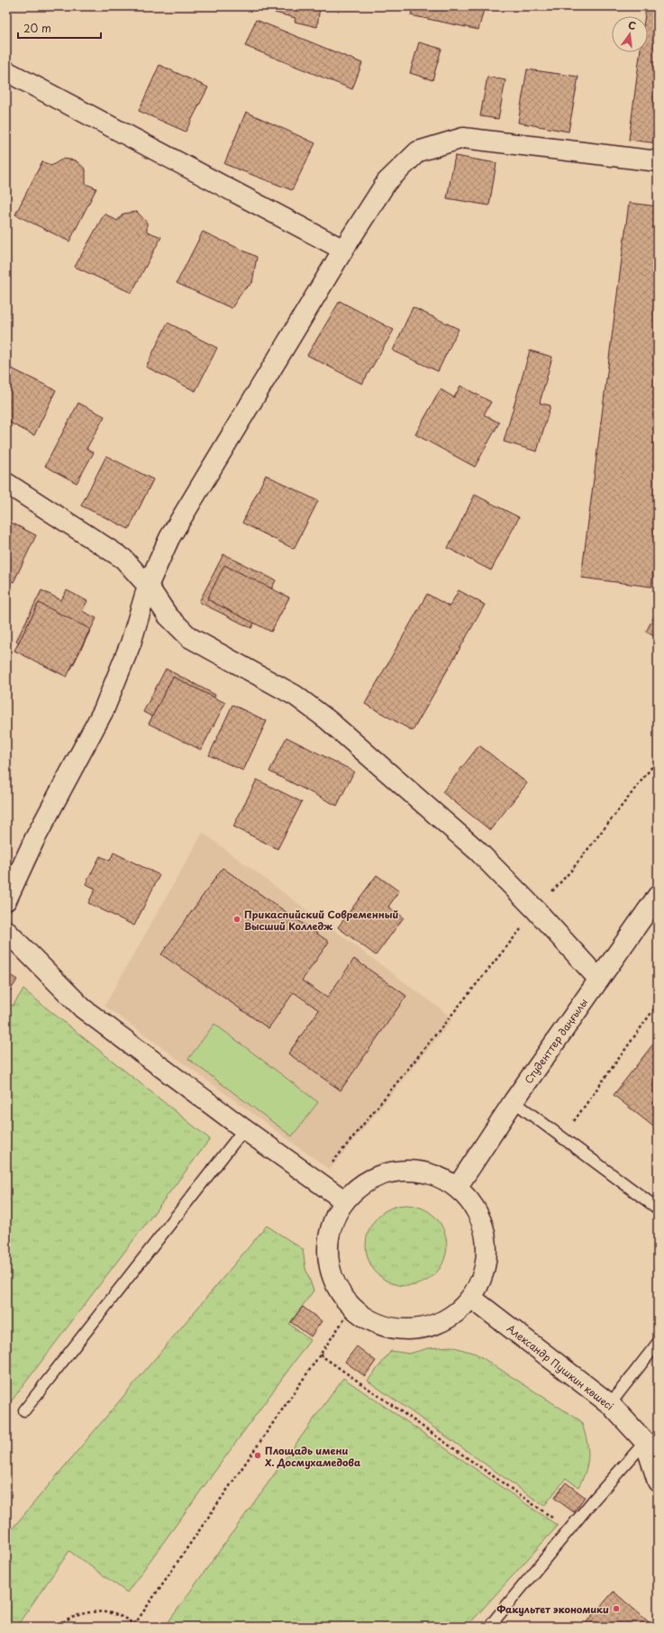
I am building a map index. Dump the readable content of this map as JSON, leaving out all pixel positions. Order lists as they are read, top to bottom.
{
  "streets": {
    "street": ["Студенттер даңғылы", "Александр Пушкин көшесі"]
  },
  "places": ["Прикаспийский Современный Высший Колледж", "Площадь имени Х. Досмухамедова", "Факультет экономики"],
  "scale_bar": "20 m",
  "north": "top"
}
